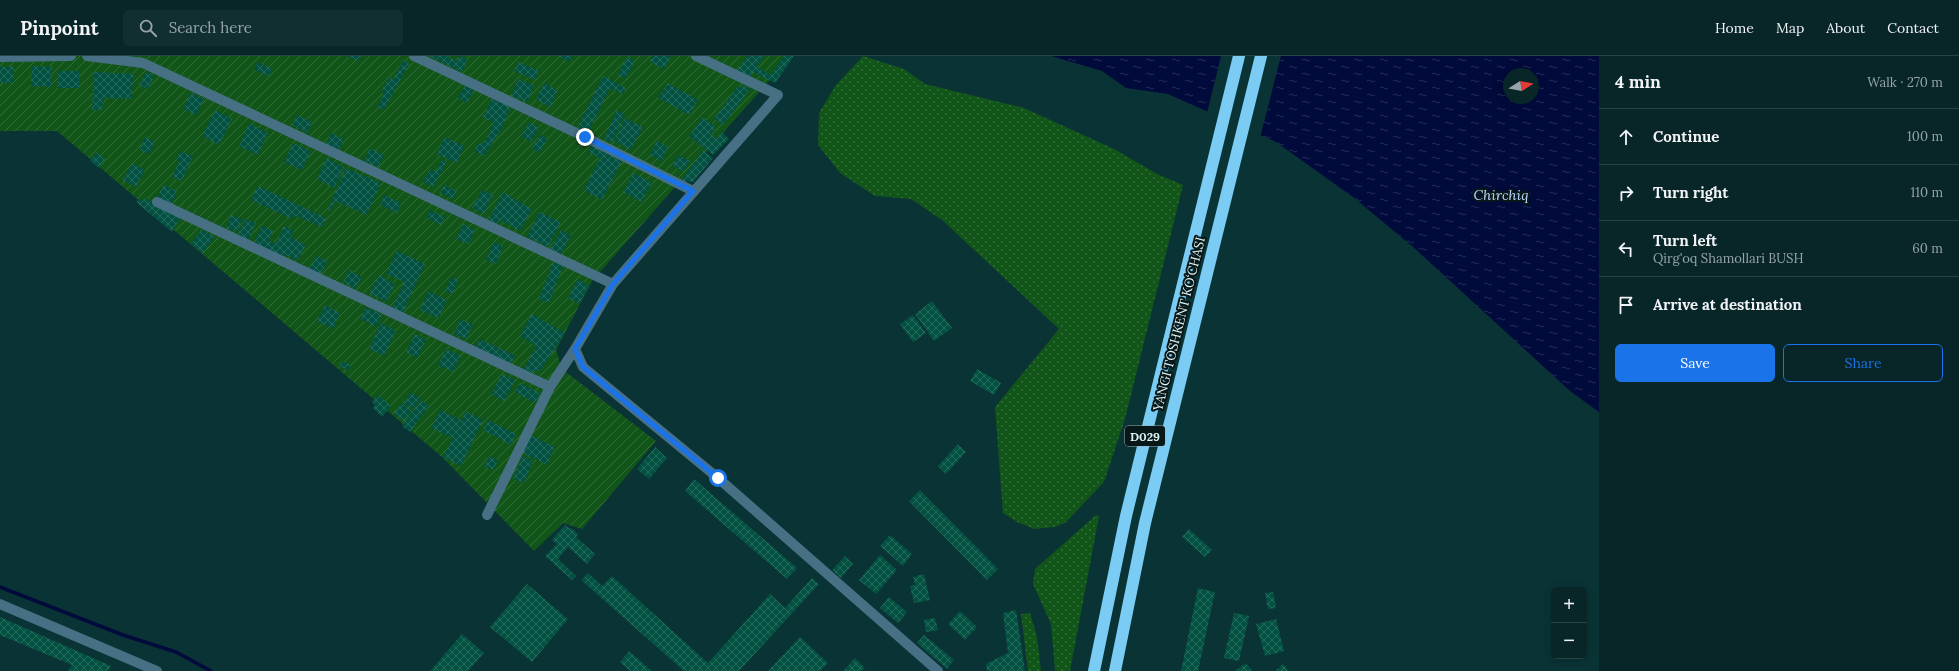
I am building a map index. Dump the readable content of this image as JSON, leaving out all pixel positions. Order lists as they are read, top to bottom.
{
  "streets": {
    "highway": ["YANGI TOSHKENT KO‘CHASI", "D029"]
  },
  "water": ["Chirchiq"],
  "north": "right",
  "page": {
    "header": "Pinpoint",
    "search": "Search here",
    "nav": [
      "Home",
      "Map",
      "About",
      "Contact"
    ],
    "heading": ["4 min", "Walk · 270 m"],
    "list": [
      ["Continue", "100 m"],
      ["Turn right", "110 m"],
      ["Turn left", "Qirg'oq Shamollari BUSH", "60 m"],
      "Arrive at destination"
    ],
    "buttons": ["Save", "Share"],
    "map_buttons": ["+", "−"]
  }
}
